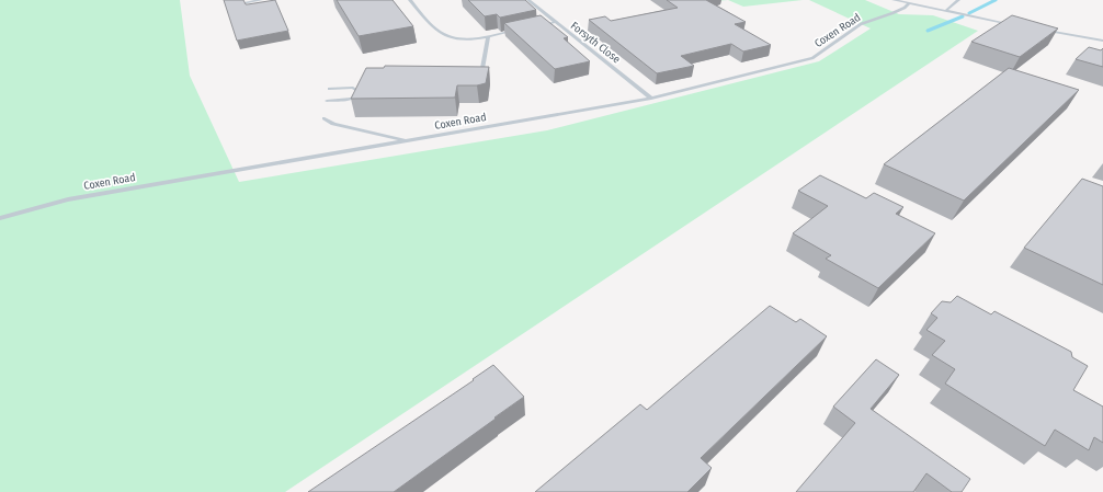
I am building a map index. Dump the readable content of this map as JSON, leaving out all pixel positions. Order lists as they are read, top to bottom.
{
  "streets": {
    "lane": ["Coxen Road", "Forsyth Close"]
  },
  "crossings": [
    ["Coxen Road", "Forsyth Close"]
  ]
}
